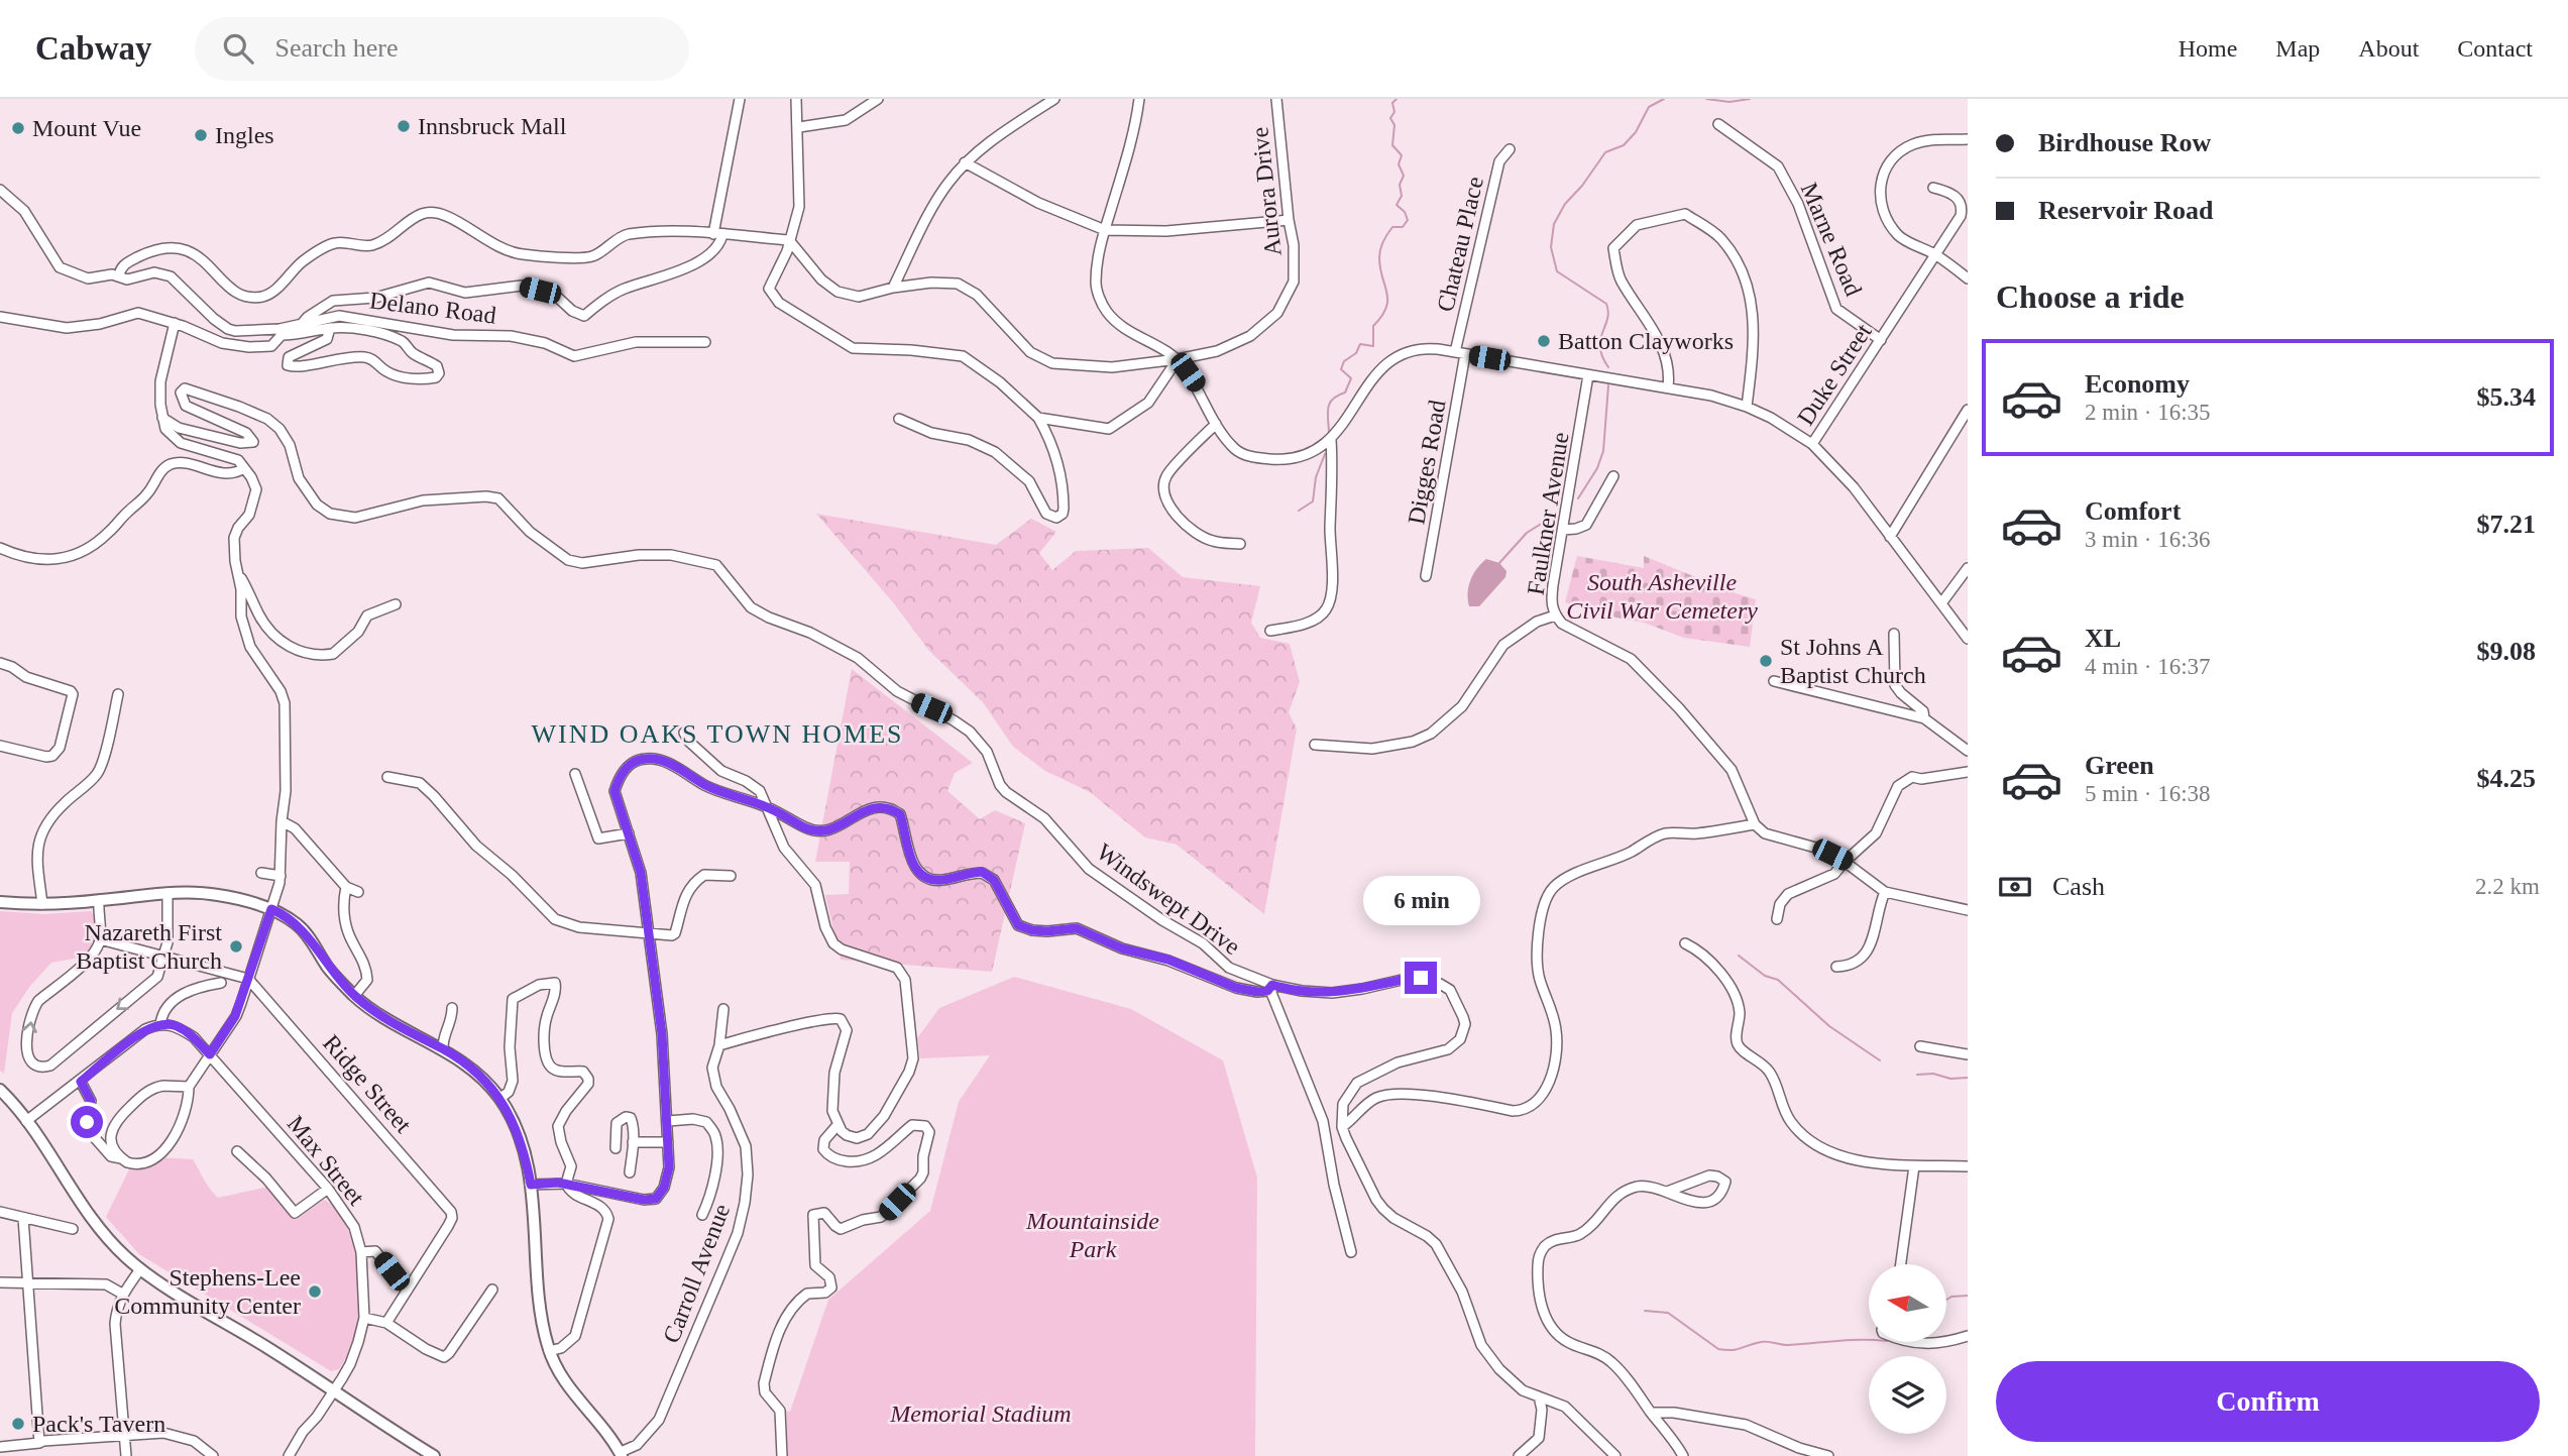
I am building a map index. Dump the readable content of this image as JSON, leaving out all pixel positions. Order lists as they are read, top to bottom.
{
  "streets": {
    "street": [
      "Aurora Drive",
      "Marne Road",
      "Chateau Place",
      "Delano Road",
      "Duke Street",
      "Digges Road",
      "Faulkner Avenue",
      "Windswept Drive",
      "Ridge Street",
      "Max Street",
      "Carroll Avenue"
    ]
  },
  "crossings": [
    ["Marne Road", "Duke Street"],
    ["Chateau Place", "Digges Road"]
  ],
  "districts": ["WIND OAKS TOWN HOMES"],
  "parks": ["South Asheville Civil War Cemetery", "Mountainside Park", "Memorial Stadium"],
  "places": [
    "Innsbruck Mall",
    "Mount Vue",
    "Ingles",
    "Batton Clayworks",
    "St Johns A Baptist Church",
    "Nazareth First Baptist Church",
    "Stephens-Lee Community Center",
    "Pack's Tavern"
  ],
  "north": "left",
  "page": {
    "header": "Cabway",
    "search": "Search here",
    "nav": [
      "Home",
      "Map",
      "About",
      "Contact"
    ],
    "banner": ["Birdhouse Row", "Reservoir Road"],
    "heading": "Choose a ride",
    "list": [
      {
        "name": "Economy",
        "note": "2 min · 16:35",
        "value": "$5.34"
      },
      {
        "name": "Comfort",
        "note": "3 min · 16:36",
        "value": "$7.21"
      },
      {
        "name": "XL",
        "note": "4 min · 16:37",
        "value": "$9.08"
      },
      {
        "name": "Green",
        "note": "5 min · 16:38",
        "value": "$4.25"
      }
    ],
    "pay": ["Cash", "2.2 km"],
    "bubble": "6 min",
    "buttons": "Confirm"
  }
}
